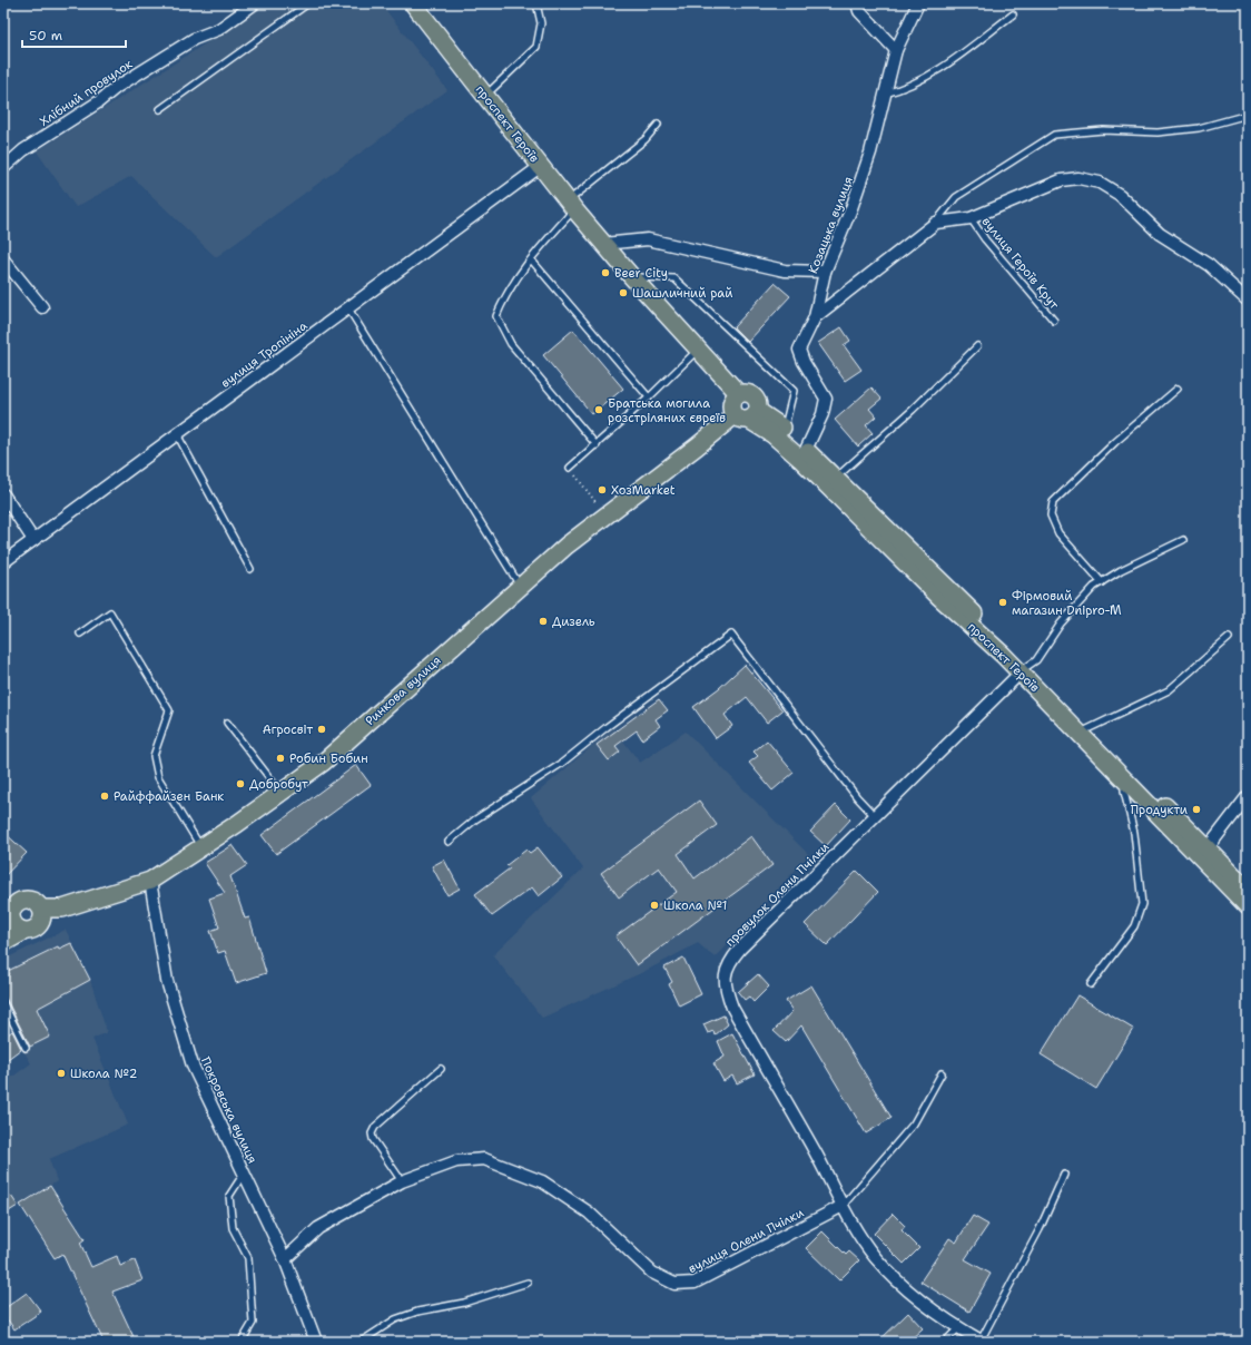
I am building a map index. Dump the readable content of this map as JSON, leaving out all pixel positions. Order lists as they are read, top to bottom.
{
  "streets": {
    "main road": ["проспект Героїв", "Ринкова вулиця"],
    "street": [
      "Хлібний провулок",
      "Козацька вулиця",
      "вулиця Тропініна",
      "провулок Олени Пчілки",
      "Покровська вулиця",
      "вулиця Олени Пчілки"
    ],
    "lane": ["вулиця Героїв Крут"]
  },
  "crossings": [
    ["проспект Героїв", "Козацька вулиця"],
    ["проспект Героїв", "вулиця Тропініна"],
    ["проспект Героїв", "Ринкова вулиця"],
    ["проспект Героїв", "провулок Олени Пчілки"],
    ["Ринкова вулиця", "Покровська вулиця"],
    ["провулок Олени Пчілки", "вулиця Олени Пчілки"],
    ["Покровська вулиця", "вулиця Олени Пчілки"]
  ],
  "places": [
    "Beer City",
    "Шашличний рай",
    "Братська могила розстріляних євреїв",
    "ХозMarket",
    "Фірмовий магазин Dnipro-M",
    "Дизель",
    "Агросвіт",
    "Робин Бобин",
    "Добробут",
    "Райффайзен Банк",
    "Продукти",
    "Школа №1",
    "Школа №2"
  ],
  "scale_bar": "50 m"
}
